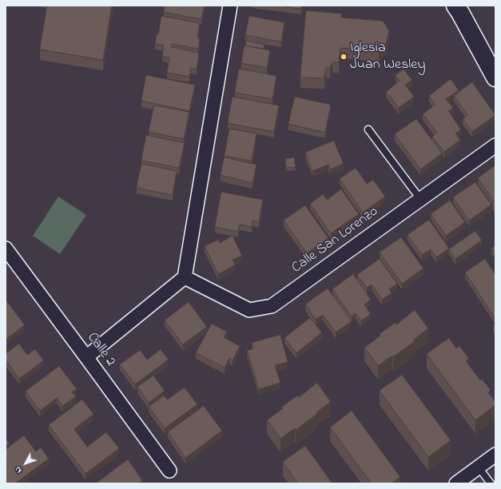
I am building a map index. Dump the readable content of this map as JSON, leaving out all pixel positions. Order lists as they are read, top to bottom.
{
  "streets": {
    "street": ["Calle San Lorenzo", "Calle 2"]
  },
  "places": ["Iglesia Juan Wesley"],
  "north": "bottom left"
}
